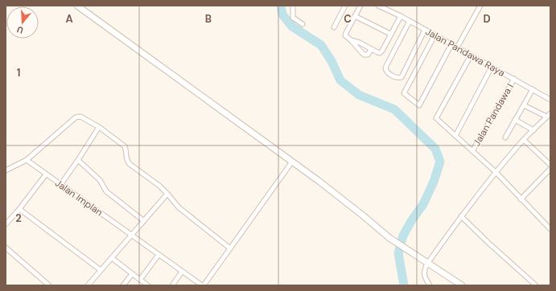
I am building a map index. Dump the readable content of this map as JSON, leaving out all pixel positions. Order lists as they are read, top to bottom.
{
  "streets": {
    "street": ["Jalan Pandawa Raya", "Jalan Pandawa I", "Jalan Implan"]
  },
  "crossings": [
    ["Jalan Pandawa Raya", "Jalan Pandawa I"]
  ],
  "north": "bottom",
  "grid": {
    "columns": [
      "A",
      "B",
      "C",
      "D"
    ],
    "rows": ["1", "2"]
  }
}
